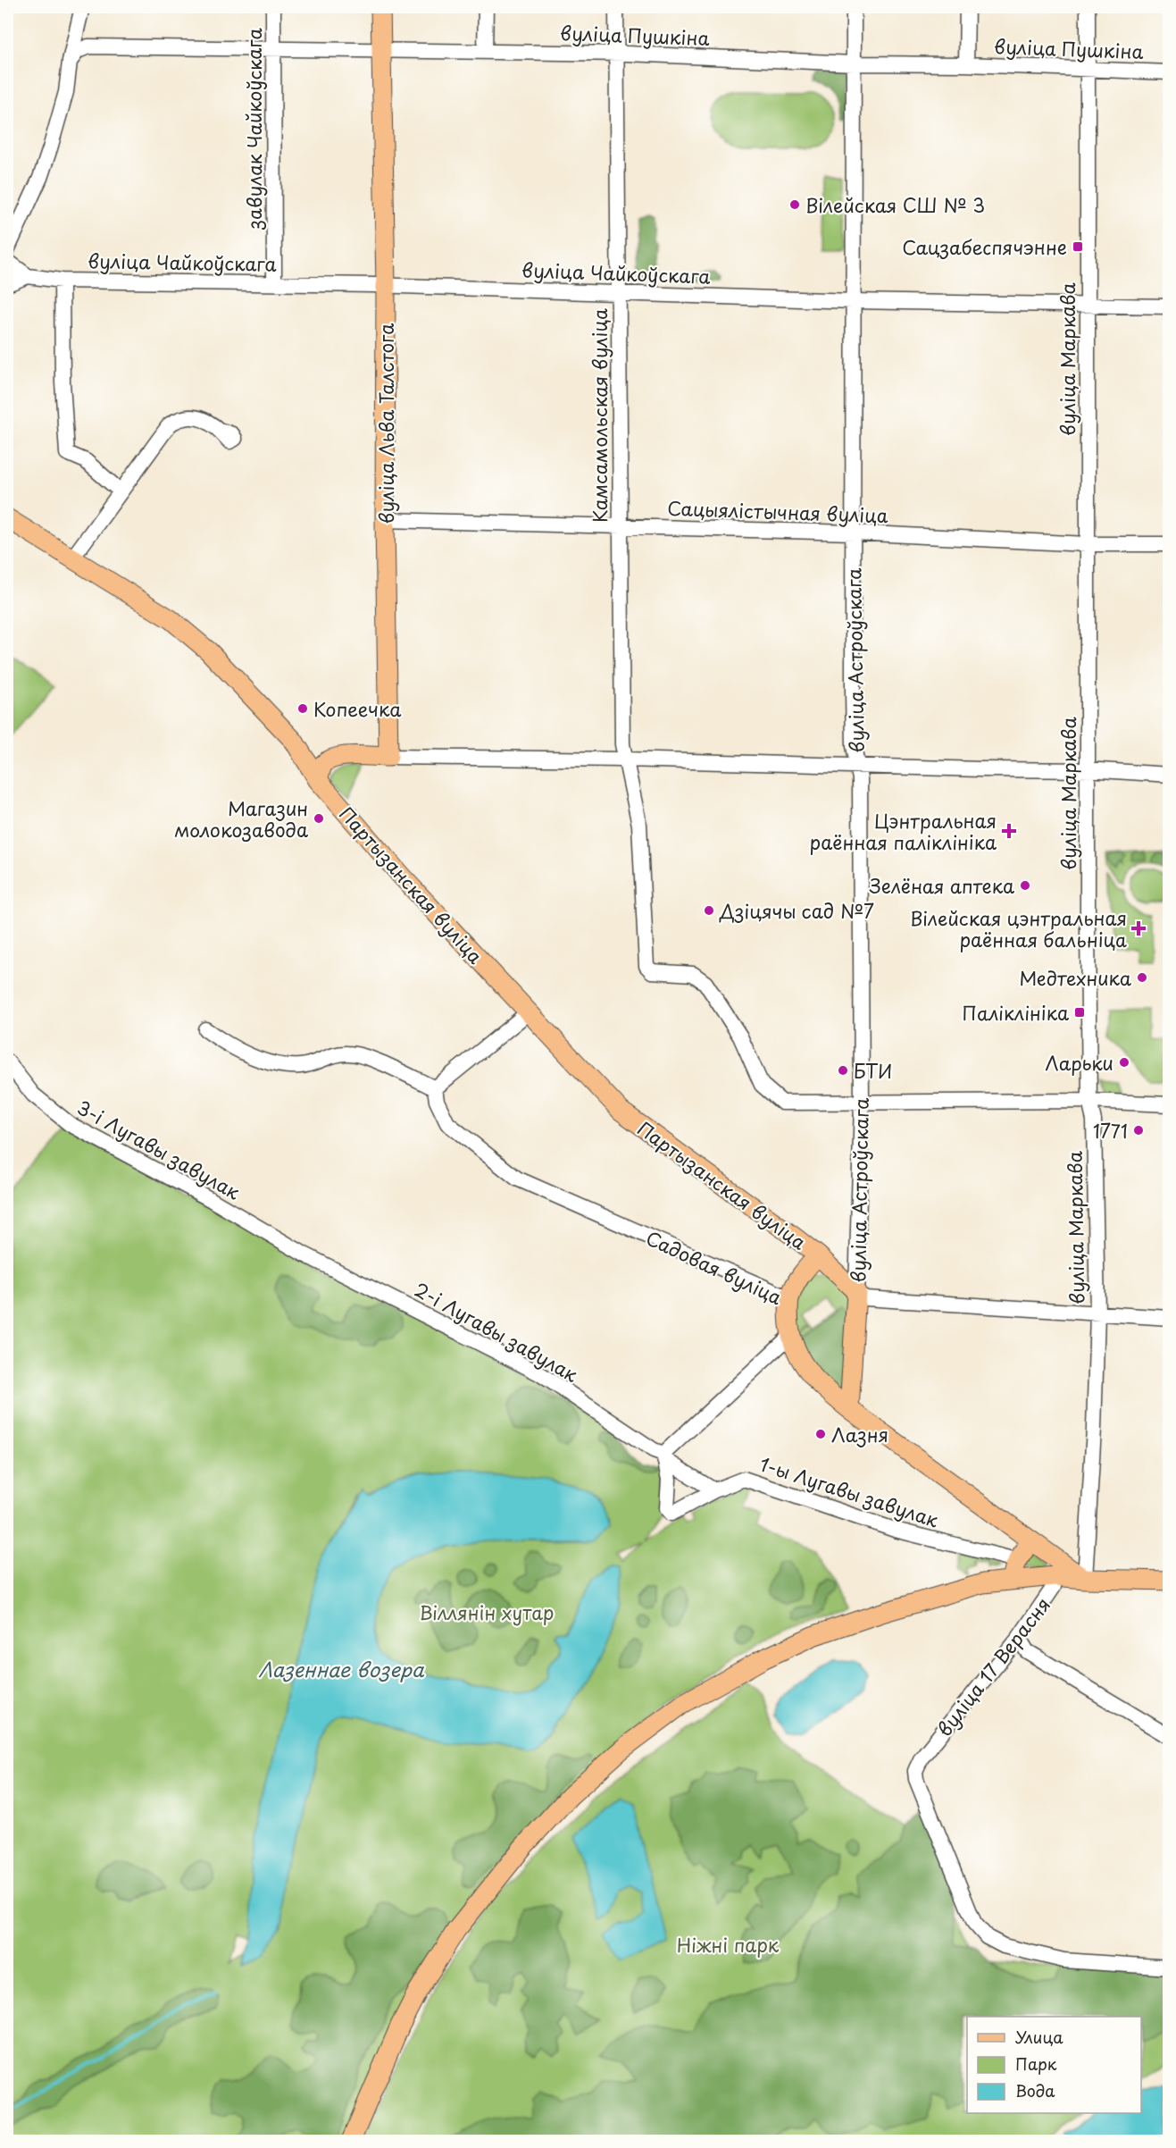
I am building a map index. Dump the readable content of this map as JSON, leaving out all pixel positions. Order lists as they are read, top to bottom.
{
  "streets": {
    "main road": [
      "вуліца Льва Талстога",
      "вуліца Астроўскага",
      "Партызанская вуліца",
      "Садовая вуліца",
      "вуліца 17 Верасня"
    ],
    "street": [
      "вуліца Пушкіна",
      "завулак Чайкоўскага",
      "вуліца Чайкоўскага",
      "вуліца Маркава",
      "Камсамольская вуліца",
      "Сацыялістычная вуліца",
      "3-і Лугавы завулак",
      "2-і Лугавы завулак",
      "1-ы Лугавы завулак"
    ]
  },
  "crossings": [
    ["вуліца Пушкіна", "завулак Чайкоўскага"],
    ["вуліца Пушкіна", "вуліца Маркава"],
    ["вуліца Пушкіна", "Камсамольская вуліца"],
    ["вуліца Пушкіна", "вуліца Льва Талстога"],
    ["вуліца Пушкіна", "вуліца Астроўскага"],
    ["завулак Чайкоўскага", "вуліца Чайкоўскага"],
    ["вуліца Чайкоўскага", "вуліца Маркава"],
    ["вуліца Чайкоўскага", "Камсамольская вуліца"],
    ["вуліца Чайкоўскага", "вуліца Льва Талстога"],
    ["вуліца Чайкоўскага", "вуліца Астроўскага"],
    ["вуліца Маркава", "Сацыялістычная вуліца"],
    ["вуліца Маркава", "Партызанская вуліца"],
    ["вуліца Маркава", "Садовая вуліца"],
    ["вуліца Маркава", "вуліца 17 Верасня"],
    ["Камсамольская вуліца", "Сацыялістычная вуліца"],
    ["Камсамольская вуліца", "вуліца Астроўскага"],
    ["вуліца Льва Талстога", "Сацыялістычная вуліца"],
    ["Сацыялістычная вуліца", "вуліца Астроўскага"],
    ["вуліца Астроўскага", "Партызанская вуліца"],
    ["вуліца Астроўскага", "Садовая вуліца"],
    ["Партызанская вуліца", "Садовая вуліца"],
    ["3-і Лугавы завулак", "2-і Лугавы завулак"],
    ["Садовая вуліца", "вуліца 17 Верасня"],
    ["2-і Лугавы завулак", "1-ы Лугавы завулак"]
  ],
  "water": ["Лазеннае возера"],
  "parks": ["Віллянін хутар", "Ніжні парк"],
  "places": {
    "other": [
      "Вілейская СШ № 3",
      "Копеечка",
      "Магазин молокозавода",
      "Зелёная аптека",
      "Дзіцячы сад №7",
      "Медтехника",
      "Ларьки",
      "БТИ",
      "1771",
      "Лазня"
    ],
    "transit": ["Сацзабеспячэнне", "Паліклініка"],
    "health": ["Цэнтральная раённая паліклініка", "Вілейская цэнтральная раённая бальніца"]
  },
  "legend": ["Улица", "Парк", "Вода"]
}
